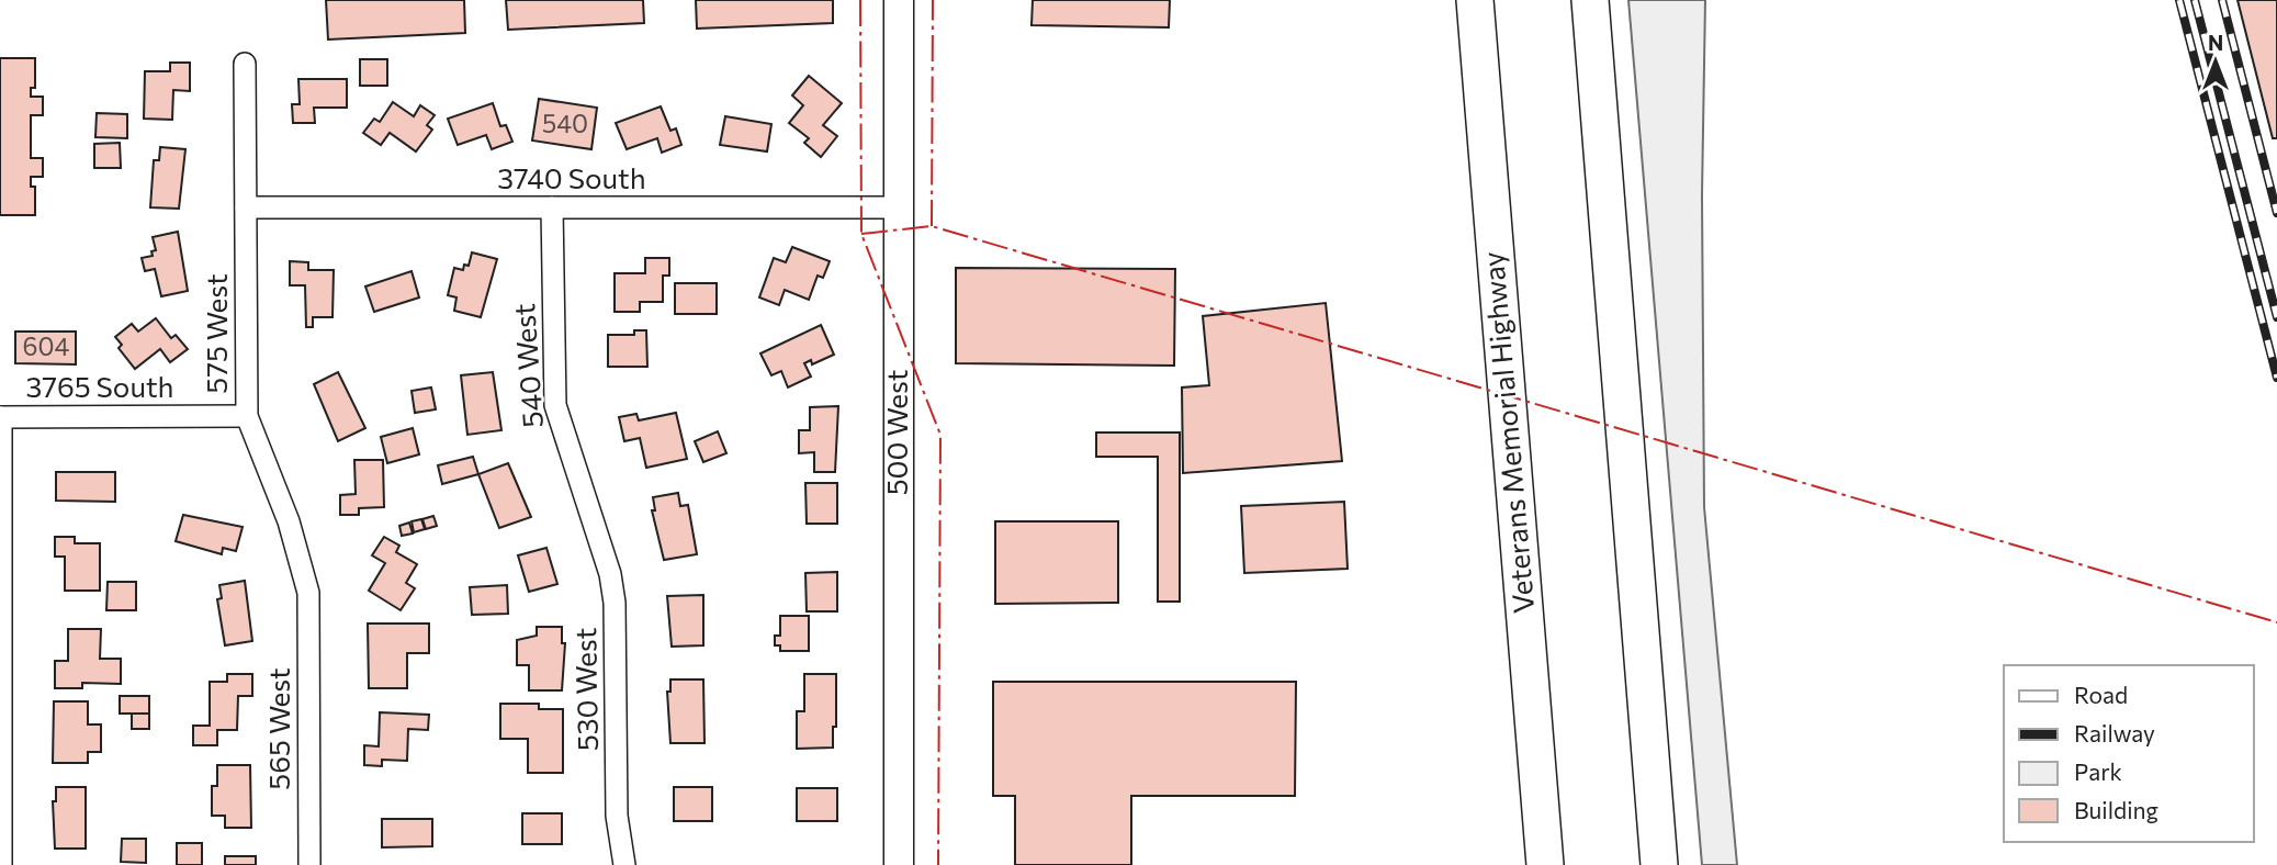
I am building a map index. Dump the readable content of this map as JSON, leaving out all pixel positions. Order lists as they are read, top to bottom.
{
  "streets": {
    "highway": ["Veterans Memorial Highway"],
    "main road": ["500 West"],
    "street": [
      "3740 South",
      "575 West",
      "540 West",
      "3765 South",
      "530 West",
      "565 West"
    ]
  },
  "crossings": [
    ["3740 South", "575 West"],
    ["3740 South", "540 West"],
    ["3740 South", "500 West"],
    ["575 West", "3765 South"],
    ["575 West", "565 West"],
    ["540 West", "530 West"]
  ],
  "house_numbers": ["540", "604"],
  "legend": [
    "Road",
    "Railway",
    "Park",
    "Building"
  ],
  "north": "top"
}
